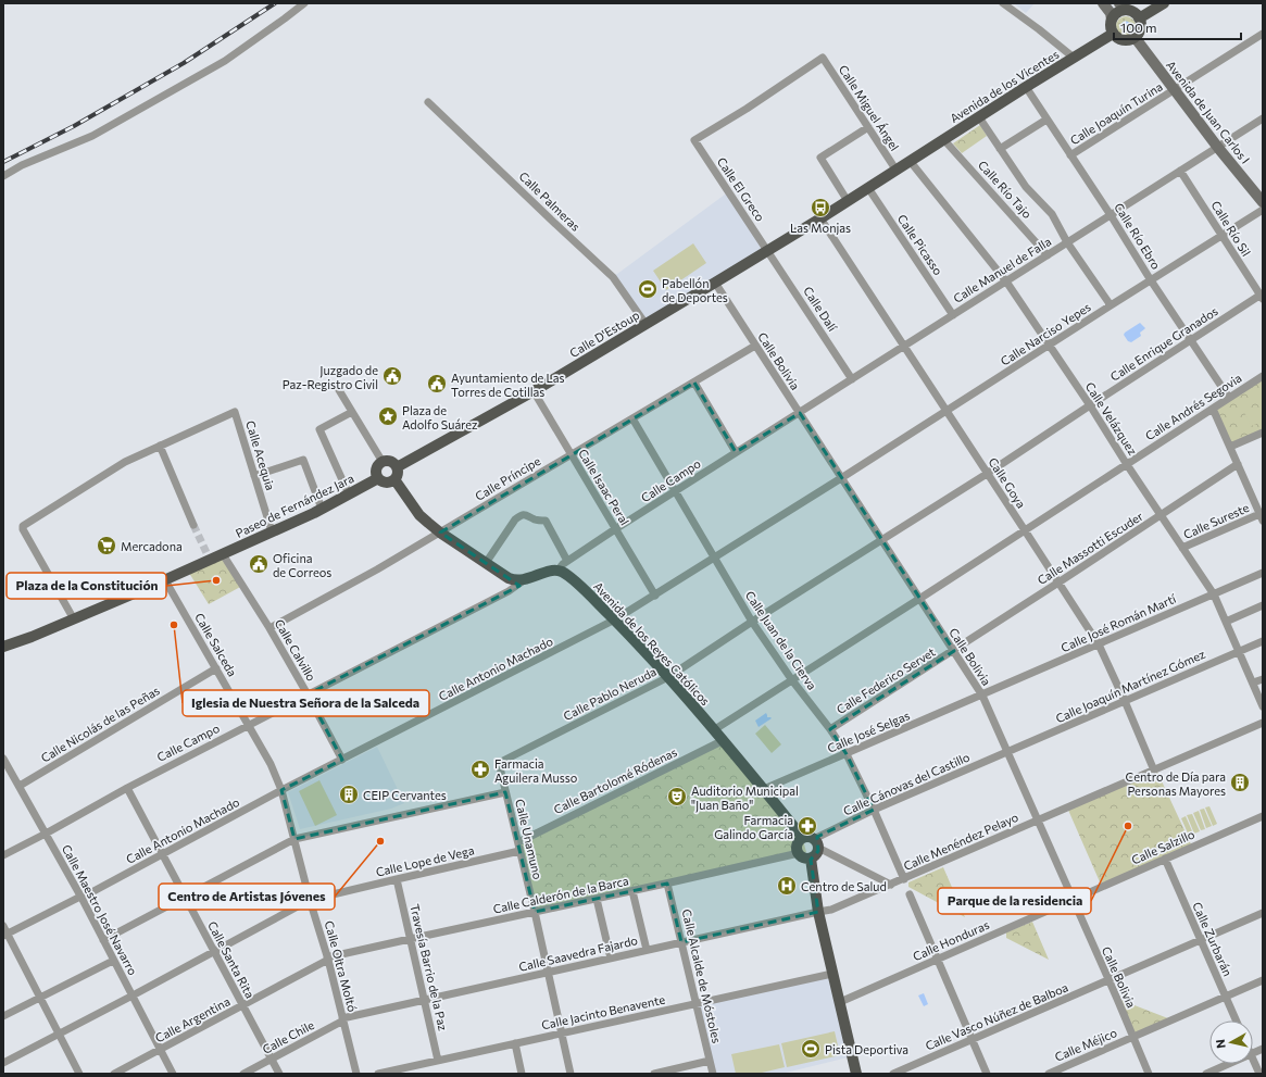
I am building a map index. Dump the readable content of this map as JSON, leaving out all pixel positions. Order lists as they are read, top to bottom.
{
  "streets": {
    "main road": [
      "Avenida de los Vicentes",
      "Calle D'Estoup",
      "Paseo de Fernández Jara",
      "Avenida de los Reyes Católicos"
    ],
    "street": [
      "Calle Miguel Ángel",
      "Avenida de Juan Carlos I",
      "Calle Joaquín Turina",
      "Calle El Greco",
      "Calle Río Tajo",
      "Calle Palmeras",
      "Calle Río Sil",
      "Calle Río Ebro",
      "Calle Picasso",
      "Calle Manuel de Falla",
      "Calle Dalí",
      "Calle Narciso Yepes",
      "Calle Enrique Granados",
      "Calle Bolivia",
      "Calle Andrés Segovia",
      "Calle Velázquez",
      "Calle Acequia",
      "Calle Príncipe",
      "Calle Campo",
      "Calle Goya",
      "Calle Isaac Peral",
      "Calle Sureste",
      "Calle Massotti Escuder",
      "Calle José Román Martí",
      "Calle Juan de la Cierva",
      "Calle Salceda",
      "Calle Calvillo",
      "Calle Antonio Machado",
      "Calle Federico Servet",
      "Calle Joaquín Martínez Gómez",
      "Calle Pablo Neruda",
      "Calle Nicolás de las Peñas",
      "Calle José Selgas",
      "Calle Bartolomé Ródenas",
      "Calle Cánovas del Castillo",
      "Calle Unamuno",
      "Calle Menéndez Pelayo",
      "Calle Salzillo",
      "Calle Lope de Vega",
      "Calle Calderón de la Barca",
      "Calle Maestro José Navarro",
      "Calle Zurbarán",
      "Calle Honduras",
      "Calle Saavedra Fajardo",
      "Calle Santa Rita",
      "Calle Oltra Moltó",
      "Travesía Barrio de la Paz",
      "Calle Alcalde de Móstoles",
      "Calle Jacinto Benavente",
      "Calle Vasco Núñez de Balboa",
      "Calle Argentina",
      "Calle Chile",
      "Calle Méjico"
    ]
  },
  "crossings": [
    ["Avenida de los Vicentes", "Avenida de Juan Carlos I"],
    ["Avenida de los Vicentes", "Calle Río Tajo"],
    ["Avenida de los Vicentes", "Calle Río Ebro"],
    ["Avenida de los Vicentes", "Calle D'Estoup"],
    ["Avenida de los Vicentes", "Calle Velázquez"],
    ["Calle Miguel Ángel", "Calle El Greco"],
    ["Calle Miguel Ángel", "Calle D'Estoup"],
    ["Avenida de Juan Carlos I", "Calle Joaquín Turina"],
    ["Avenida de Juan Carlos I", "Calle Manuel de Falla"],
    ["Calle Joaquín Turina", "Calle Río Ebro"],
    ["Calle El Greco", "Calle Dalí"],
    ["Calle El Greco", "Calle D'Estoup"],
    ["Calle Río Tajo", "Calle Manuel de Falla"],
    ["Calle Palmeras", "Calle D'Estoup"],
    ["Calle Río Sil", "Calle Manuel de Falla"],
    ["Calle Río Sil", "Calle Narciso Yepes"],
    ["Calle Río Sil", "Calle Enrique Granados"],
    ["Calle Río Ebro", "Calle Manuel de Falla"],
    ["Calle Río Ebro", "Calle Narciso Yepes"],
    ["Calle Río Ebro", "Calle Enrique Granados"],
    ["Calle Río Ebro", "Calle Andrés Segovia"],
    ["Calle Picasso", "Calle Manuel de Falla"],
    ["Calle Picasso", "Calle D'Estoup"],
    ["Calle Manuel de Falla", "Calle Dalí"],
    ["Calle Manuel de Falla", "Calle Bolivia"],
    ["Calle Manuel de Falla", "Calle Velázquez"],
    ["Calle Manuel de Falla", "Calle Campo"],
    ["Calle Manuel de Falla", "Calle Goya"],
    ["Calle Dalí", "Calle D'Estoup"],
    ["Calle D'Estoup", "Calle Bolivia"],
    ["Calle D'Estoup", "Calle Velázquez"],
    ["Calle D'Estoup", "Calle Goya"],
    ["Calle D'Estoup", "Calle Isaac Peral"],
    ["Calle D'Estoup", "Paseo de Fernández Jara"],
    ["Calle Narciso Yepes", "Calle Bolivia"],
    ["Calle Narciso Yepes", "Calle Velázquez"],
    ["Calle Narciso Yepes", "Calle Goya"],
    ["Calle Narciso Yepes", "Calle Antonio Machado"],
    ["Calle Enrique Granados", "Calle Bolivia"],
    ["Calle Enrique Granados", "Calle Velázquez"],
    ["Calle Enrique Granados", "Calle Goya"],
    ["Calle Enrique Granados", "Calle Pablo Neruda"],
    ["Calle Bolivia", "Calle Andrés Segovia"],
    ["Calle Bolivia", "Calle Príncipe"],
    ["Calle Bolivia", "Calle Campo"],
    ["Calle Bolivia", "Calle Massotti Escuder"],
    ["Calle Bolivia", "Calle José Román Martí"],
    ["Calle Bolivia", "Calle Antonio Machado"],
    ["Calle Bolivia", "Calle Federico Servet"],
    ["Calle Bolivia", "Calle Joaquín Martínez Gómez"],
    ["Calle Bolivia", "Calle Pablo Neruda"],
    ["Calle Bolivia", "Calle José Selgas"],
    ["Calle Bolivia", "Calle Cánovas del Castillo"],
    ["Calle Bolivia", "Calle Menéndez Pelayo"],
    ["Calle Bolivia", "Calle Salzillo"],
    ["Calle Bolivia", "Calle Honduras"],
    ["Calle Bolivia", "Calle Vasco Núñez de Balboa"],
    ["Calle Bolivia", "Calle Méjico"],
    ["Calle Andrés Segovia", "Calle Velázquez"],
    ["Calle Andrés Segovia", "Calle Goya"],
    ["Calle Velázquez", "Calle Sureste"],
    ["Calle Velázquez", "Calle Massotti Escuder"],
    ["Calle Velázquez", "Calle José Román Martí"],
    ["Calle Velázquez", "Calle Joaquín Martínez Gómez"],
    ["Calle Acequia", "Paseo de Fernández Jara"],
    ["Calle Príncipe", "Calle Isaac Peral"],
    ["Calle Príncipe", "Calle Juan de la Cierva"],
    ["Calle Príncipe", "Calle Calvillo"],
    ["Calle Campo", "Calle Isaac Peral"],
    ["Calle Campo", "Calle Juan de la Cierva"],
    ["Calle Campo", "Avenida de los Reyes Católicos"],
    ["Calle Campo", "Calle Salceda"],
    ["Calle Campo", "Calle Calvillo"],
    ["Calle Campo", "Calle Maestro José Navarro"],
    ["Calle Campo", "Calle Santa Rita"],
    ["Calle Goya", "Calle Massotti Escuder"],
    ["Calle Goya", "Calle José Román Martí"],
    ["Calle Goya", "Calle Joaquín Martínez Gómez"],
    ["Calle Goya", "Calle Menéndez Pelayo"],
    ["Calle Isaac Peral", "Calle Antonio Machado"],
    ["Paseo de Fernández Jara", "Calle Salceda"],
    ["Paseo de Fernández Jara", "Calle Calvillo"],
    ["Calle Massotti Escuder", "Calle Federico Servet"],
    ["Calle José Román Martí", "Calle José Selgas"],
    ["Calle Juan de la Cierva", "Calle Antonio Machado"],
    ["Calle Juan de la Cierva", "Calle Federico Servet"],
    ["Calle Juan de la Cierva", "Calle Pablo Neruda"],
    ["Calle Juan de la Cierva", "Calle José Selgas"],
    ["Calle Juan de la Cierva", "Calle Cánovas del Castillo"],
    ["Calle Juan de la Cierva", "Calle Menéndez Pelayo"],
    ["Avenida de los Reyes Católicos", "Calle Antonio Machado"],
    ["Avenida de los Reyes Católicos", "Calle Pablo Neruda"],
    ["Avenida de los Reyes Católicos", "Calle José Selgas"],
    ["Avenida de los Reyes Católicos", "Calle Bartolomé Ródenas"],
    ["Avenida de los Reyes Católicos", "Calle Cánovas del Castillo"],
    ["Avenida de los Reyes Católicos", "Calle Calderón de la Barca"],
    ["Calle Salceda", "Calle Antonio Machado"],
    ["Calle Salceda", "Calle Nicolás de las Peñas"],
    ["Calle Salceda", "Calle Oltra Moltó"],
    ["Calle Calvillo", "Calle Antonio Machado"],
    ["Calle Antonio Machado", "Calle Maestro José Navarro"],
    ["Calle Antonio Machado", "Calle Santa Rita"],
    ["Calle Antonio Machado", "Calle Oltra Moltó"],
    ["Calle Joaquín Martínez Gómez", "Calle Cánovas del Castillo"],
    ["Calle Pablo Neruda", "Calle Unamuno"],
    ["Calle Nicolás de las Peñas", "Calle Maestro José Navarro"],
    ["Calle Bartolomé Ródenas", "Calle Unamuno"],
    ["Calle Cánovas del Castillo", "Calle Calderón de la Barca"],
    ["Calle Unamuno", "Calle Lope de Vega"],
    ["Calle Unamuno", "Calle Calderón de la Barca"],
    ["Calle Unamuno", "Calle Saavedra Fajardo"],
    ["Calle Unamuno", "Calle Jacinto Benavente"],
    ["Calle Menéndez Pelayo", "Calle Saavedra Fajardo"],
    ["Calle Salzillo", "Calle Zurbarán"],
    ["Calle Salzillo", "Calle Honduras"],
    ["Calle Lope de Vega", "Calle Maestro José Navarro"],
    ["Calle Lope de Vega", "Calle Santa Rita"],
    ["Calle Lope de Vega", "Calle Oltra Moltó"],
    ["Calle Lope de Vega", "Travesía Barrio de la Paz"],
    ["Calle Calderón de la Barca", "Calle Oltra Moltó"],
    ["Calle Calderón de la Barca", "Travesía Barrio de la Paz"],
    ["Calle Calderón de la Barca", "Calle Alcalde de Móstoles"],
    ["Calle Calderón de la Barca", "Calle Argentina"],
    ["Calle Maestro José Navarro", "Calle Argentina"],
    ["Calle Zurbarán", "Calle Vasco Núñez de Balboa"],
    ["Calle Zurbarán", "Calle Méjico"],
    ["Calle Saavedra Fajardo", "Calle Oltra Moltó"],
    ["Calle Saavedra Fajardo", "Travesía Barrio de la Paz"],
    ["Calle Saavedra Fajardo", "Calle Alcalde de Móstoles"],
    ["Calle Saavedra Fajardo", "Calle Chile"],
    ["Calle Santa Rita", "Calle Argentina"],
    ["Calle Santa Rita", "Calle Chile"],
    ["Calle Oltra Moltó", "Calle Argentina"],
    ["Calle Oltra Moltó", "Calle Chile"],
    ["Travesía Barrio de la Paz", "Calle Jacinto Benavente"],
    ["Calle Alcalde de Móstoles", "Calle Jacinto Benavente"]
  ],
  "places": {
    "bus stop": ["Las Monjas"],
    "sports": ["Pabellón de Deportes", "Pista Deportiva"],
    "public building": ["Juzgado de Paz-Registro Civil", "Ayuntamiento de Las Torres de Cotillas", "Oficina de Correos"],
    "place": ["Plaza de Adolfo Suárez"],
    "supermarket": ["Mercadona"],
    "other": [
      "Plaza de la Constitución",
      "Iglesia de Nuestra Señora de la Salceda",
      "Parque de la residencia",
      "Centro de Artistas Jóvenes"
    ],
    "pharmacy": ["Farmacia Aguilera Musso", "Farmacia Galindo García"],
    "building": ["Centro de Día para Personas Mayores", "CEIP Cervantes"],
    "theatre": ["Auditorio Municipal \"Juan Baño\""],
    "hospital": ["Centro de Salud"]
  },
  "scale_bar": "100 m",
  "north": "left"
}
